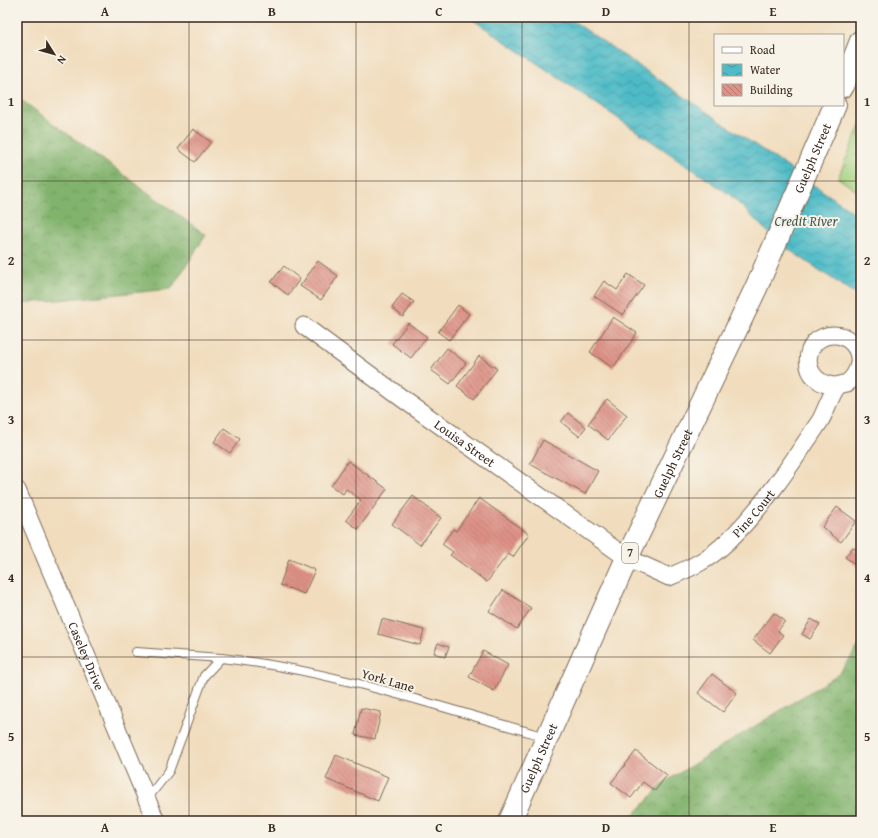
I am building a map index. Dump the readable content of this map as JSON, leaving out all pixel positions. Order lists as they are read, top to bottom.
{
  "streets": {
    "main road": ["Guelph Street", "7"],
    "street": ["Louisa Street", "Pine Court", "Caseley Drive"],
    "lane": ["York Lane"]
  },
  "crossings": [
    ["Guelph Street", "Louisa Street"],
    ["Guelph Street", "Pine Court"],
    ["Guelph Street", "York Lane"],
    ["Louisa Street", "Pine Court"]
  ],
  "water": ["Credit River"],
  "legend": ["Road", "Water", "Building"],
  "north": "bottom right",
  "grid": {
    "columns": [
      "A",
      "B",
      "C",
      "D",
      "E"
    ],
    "rows": [
      "1",
      "2",
      "3",
      "4",
      "5"
    ]
  }
}
